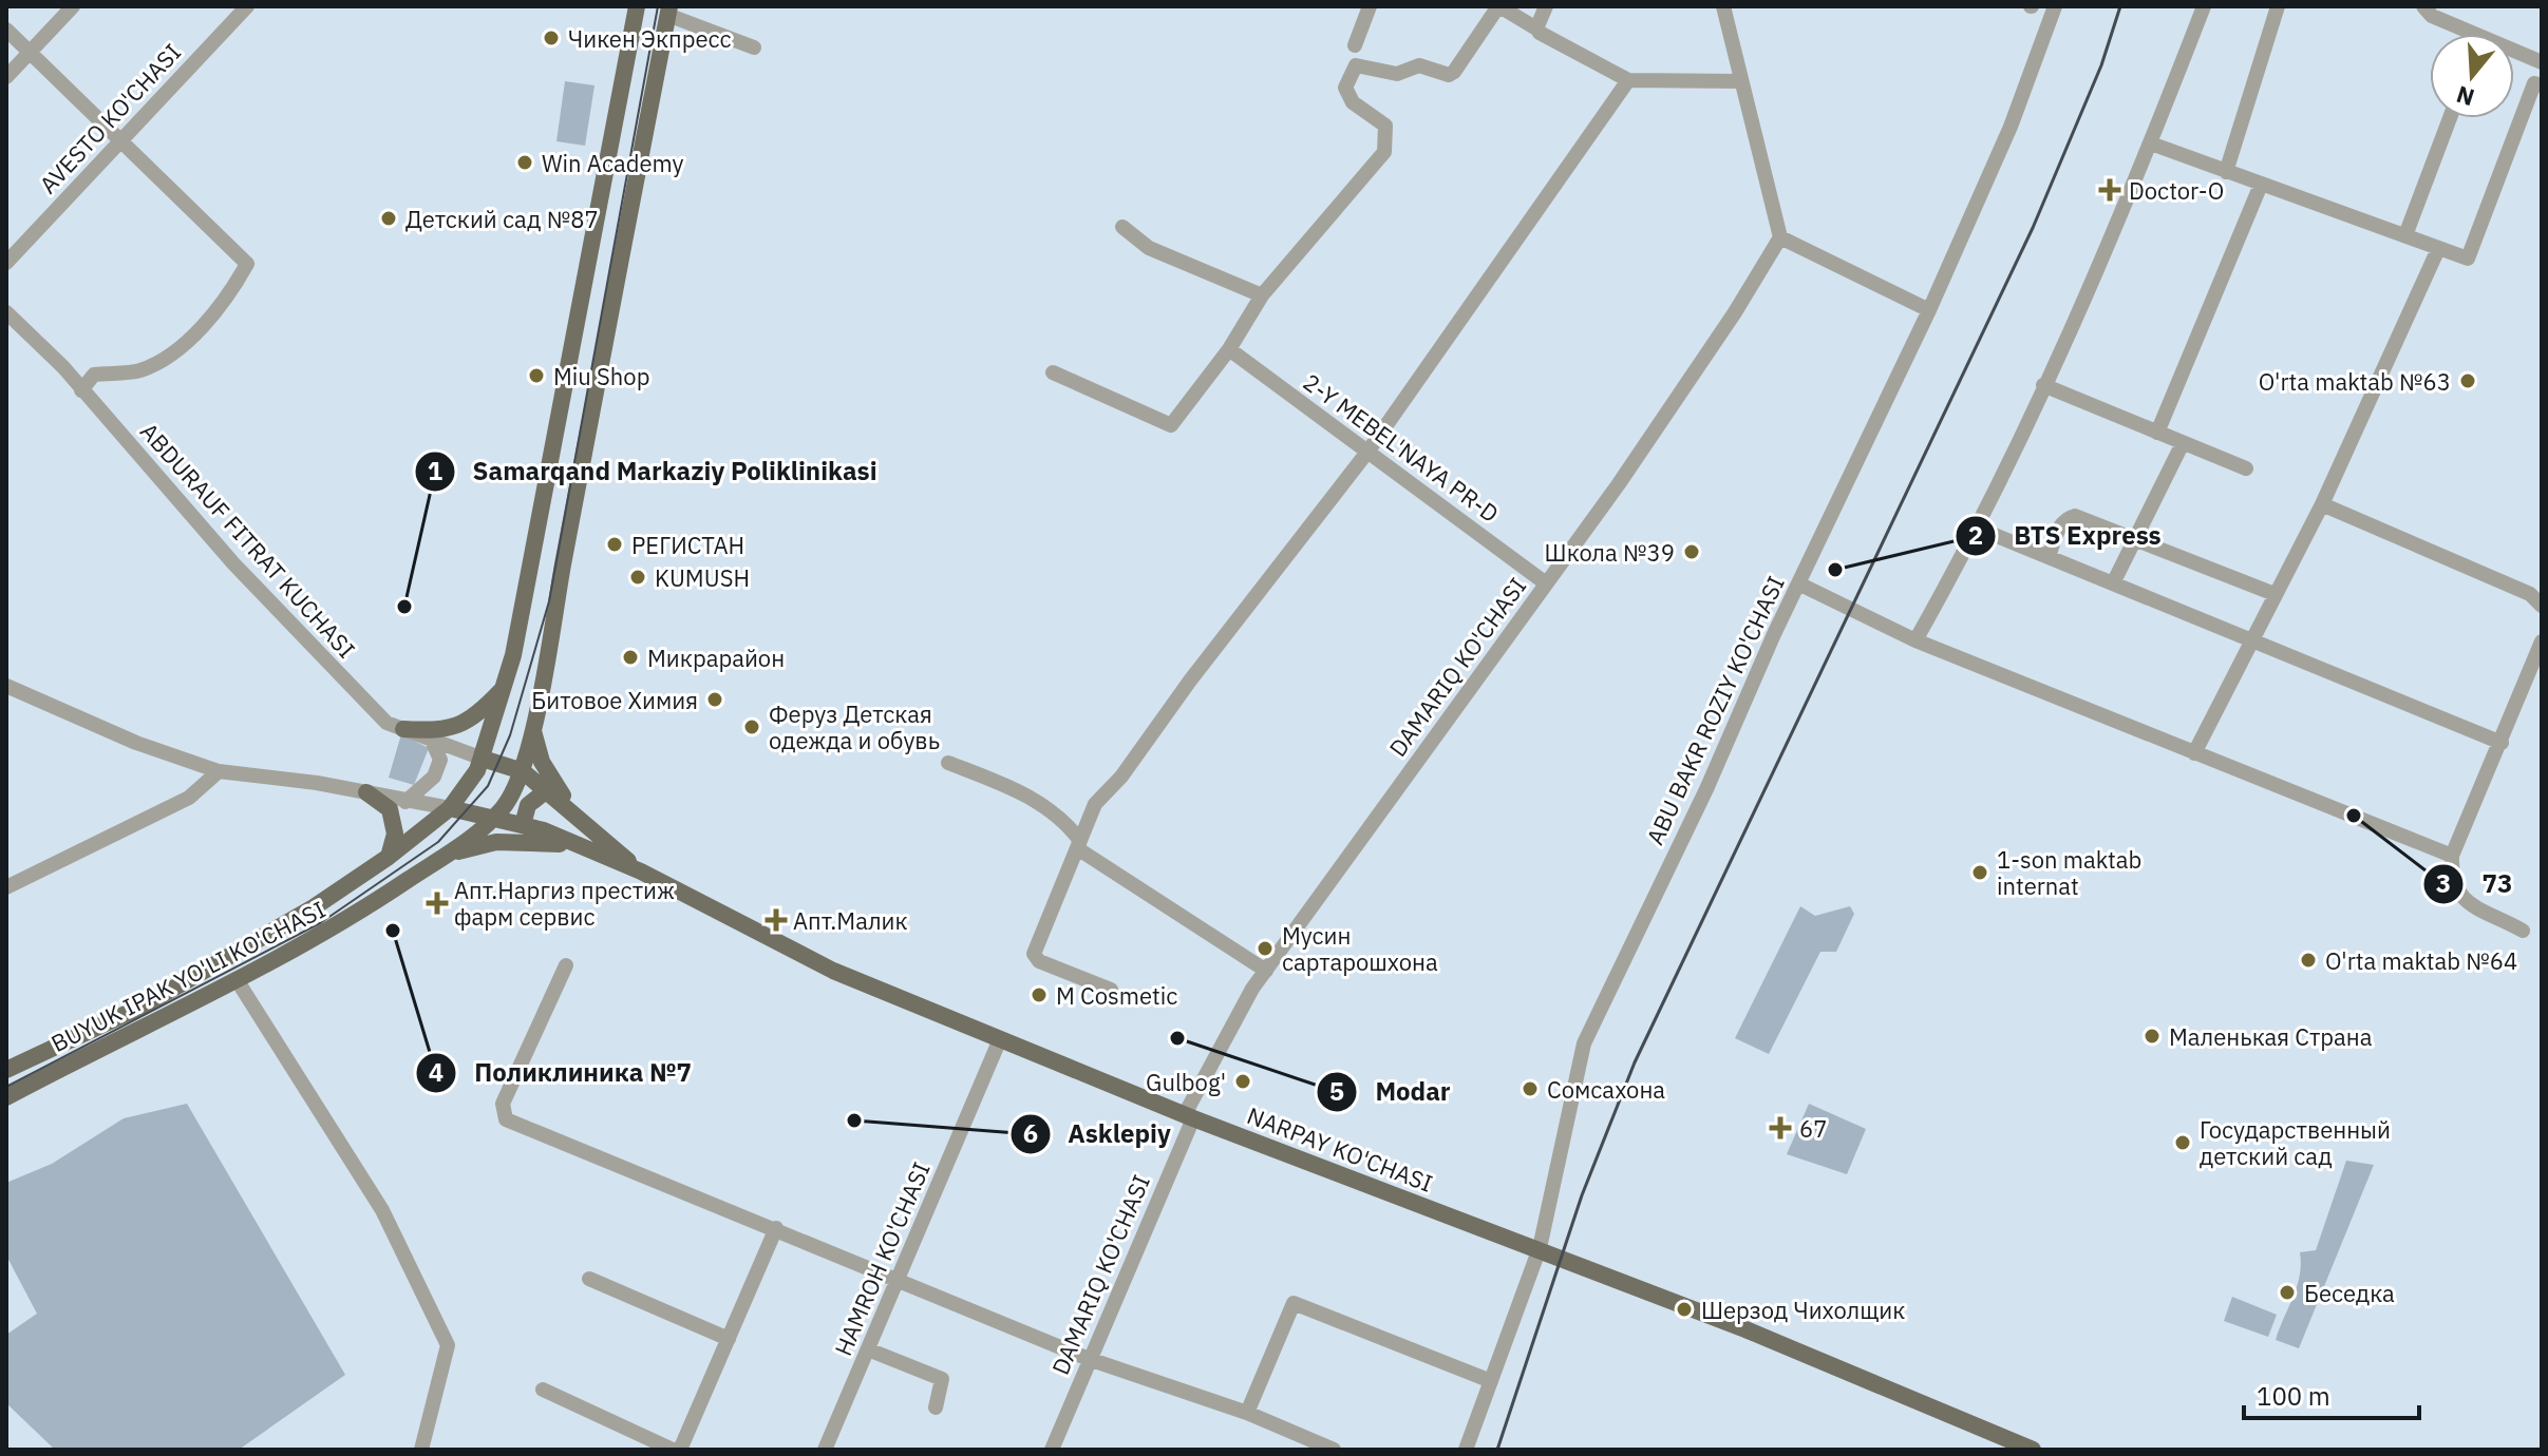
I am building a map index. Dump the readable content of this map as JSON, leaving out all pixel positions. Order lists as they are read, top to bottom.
{
  "streets": {
    "main road": ["BUYUK IPAK YO'LI KO'CHASI", "NARPAY KO'CHASI"],
    "street": [
      "AVESTO KO'CHASI",
      "2-Y MEBEL'NAYA PR-D",
      "ABDURAUF FITRAT KUCHASI",
      "DAMARIQ KO'CHASI",
      "ABU BAKR ROZIY KO'CHASI",
      "HAMROH KO'CHASI"
    ]
  },
  "crossings": [
    ["2-Y MEBEL'NAYA PR-D", "DAMARIQ KO'CHASI"],
    ["ABDURAUF FITRAT KUCHASI", "BUYUK IPAK YO'LI KO'CHASI"],
    ["ABDURAUF FITRAT KUCHASI", "NARPAY KO'CHASI"],
    ["DAMARIQ KO'CHASI", "NARPAY KO'CHASI"],
    ["ABU BAKR ROZIY KO'CHASI", "NARPAY KO'CHASI"],
    ["BUYUK IPAK YO'LI KO'CHASI", "NARPAY KO'CHASI"],
    ["NARPAY KO'CHASI", "HAMROH KO'CHASI"]
  ],
  "places": {
    "other": [
      "Чикен Экпресс",
      "Win Academy",
      "Детский сад №87",
      "Miu Shop",
      "O'rta maktab №63",
      "РЕГИСТАН",
      "Школа №39",
      "BTS Express",
      "KUMUSH",
      "Samarqand Markaziy Poliklinikasi",
      "Микрарайон",
      "Битовое Химия",
      "Феруз Детская одежда и обувь",
      "73",
      "1-son maktab internat",
      "Поликлиника №7",
      "Мусин сартарошхона",
      "O'rta maktab №64",
      "M Cosmetic",
      "Маленькая Страна",
      "Modar",
      "Gulbog'",
      "Сомсахона",
      "Asklepiy",
      "Государственный детский сад",
      "Беседка",
      "Шерзод Чихолщик"
    ],
    "health": [
      "Doctor-O",
      "Апт.Наргиз престиж фарм сервис",
      "Апт.Малик",
      "67"
    ]
  },
  "scale_bar": "100 m",
  "north": "bottom"
}
